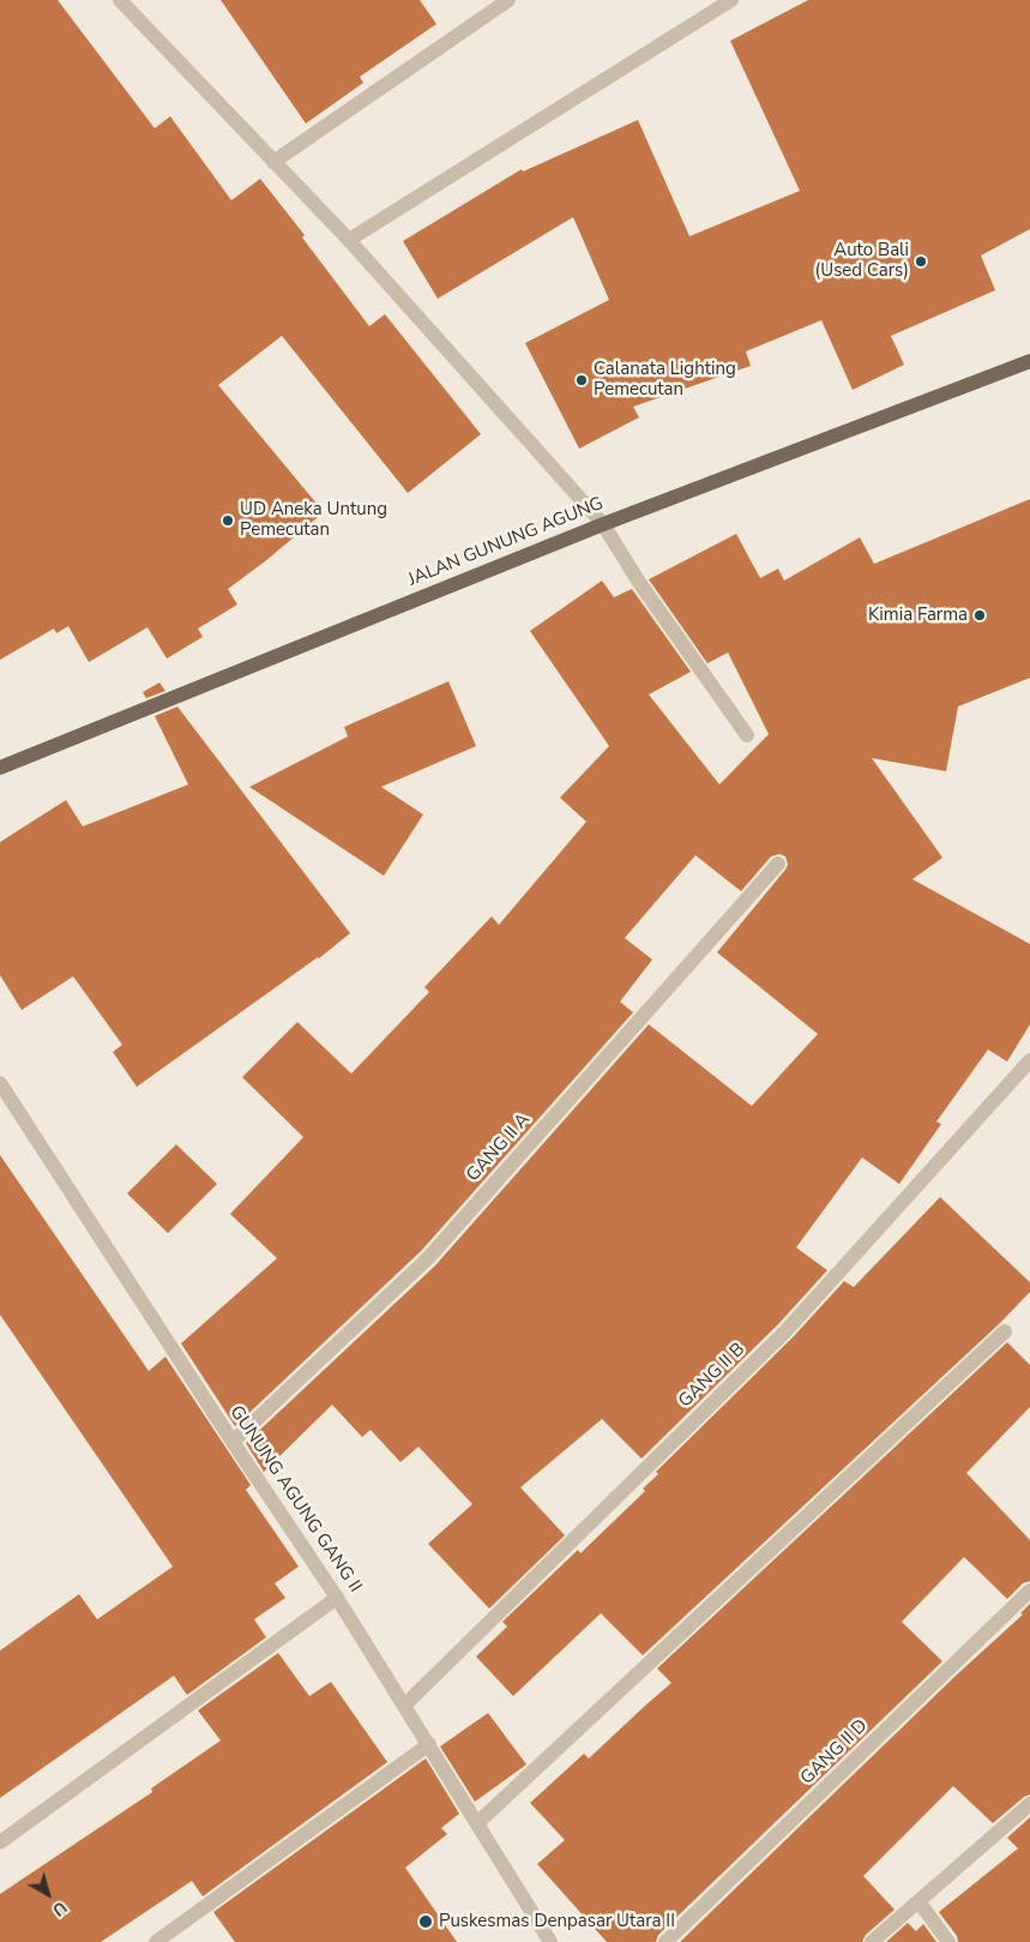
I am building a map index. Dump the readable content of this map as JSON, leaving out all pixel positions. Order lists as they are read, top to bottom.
{
  "streets": {
    "main road": ["JALAN GUNUNG AGUNG"],
    "street": [
      "GANG II A",
      "GANG II B",
      "GUNUNG AGUNG GANG II",
      "GANG II D"
    ]
  },
  "crossings": [
    ["GANG II A", "GUNUNG AGUNG GANG II"],
    ["GANG II B", "GUNUNG AGUNG GANG II"]
  ],
  "places": [
    "Auto Bali (Used Cars)",
    "Calanata Lighting Pemecutan",
    "UD Aneka Untung Pemecutan",
    "Kimia Farma",
    "Puskesmas Denpasar Utara II"
  ],
  "north": "bottom right"
}
